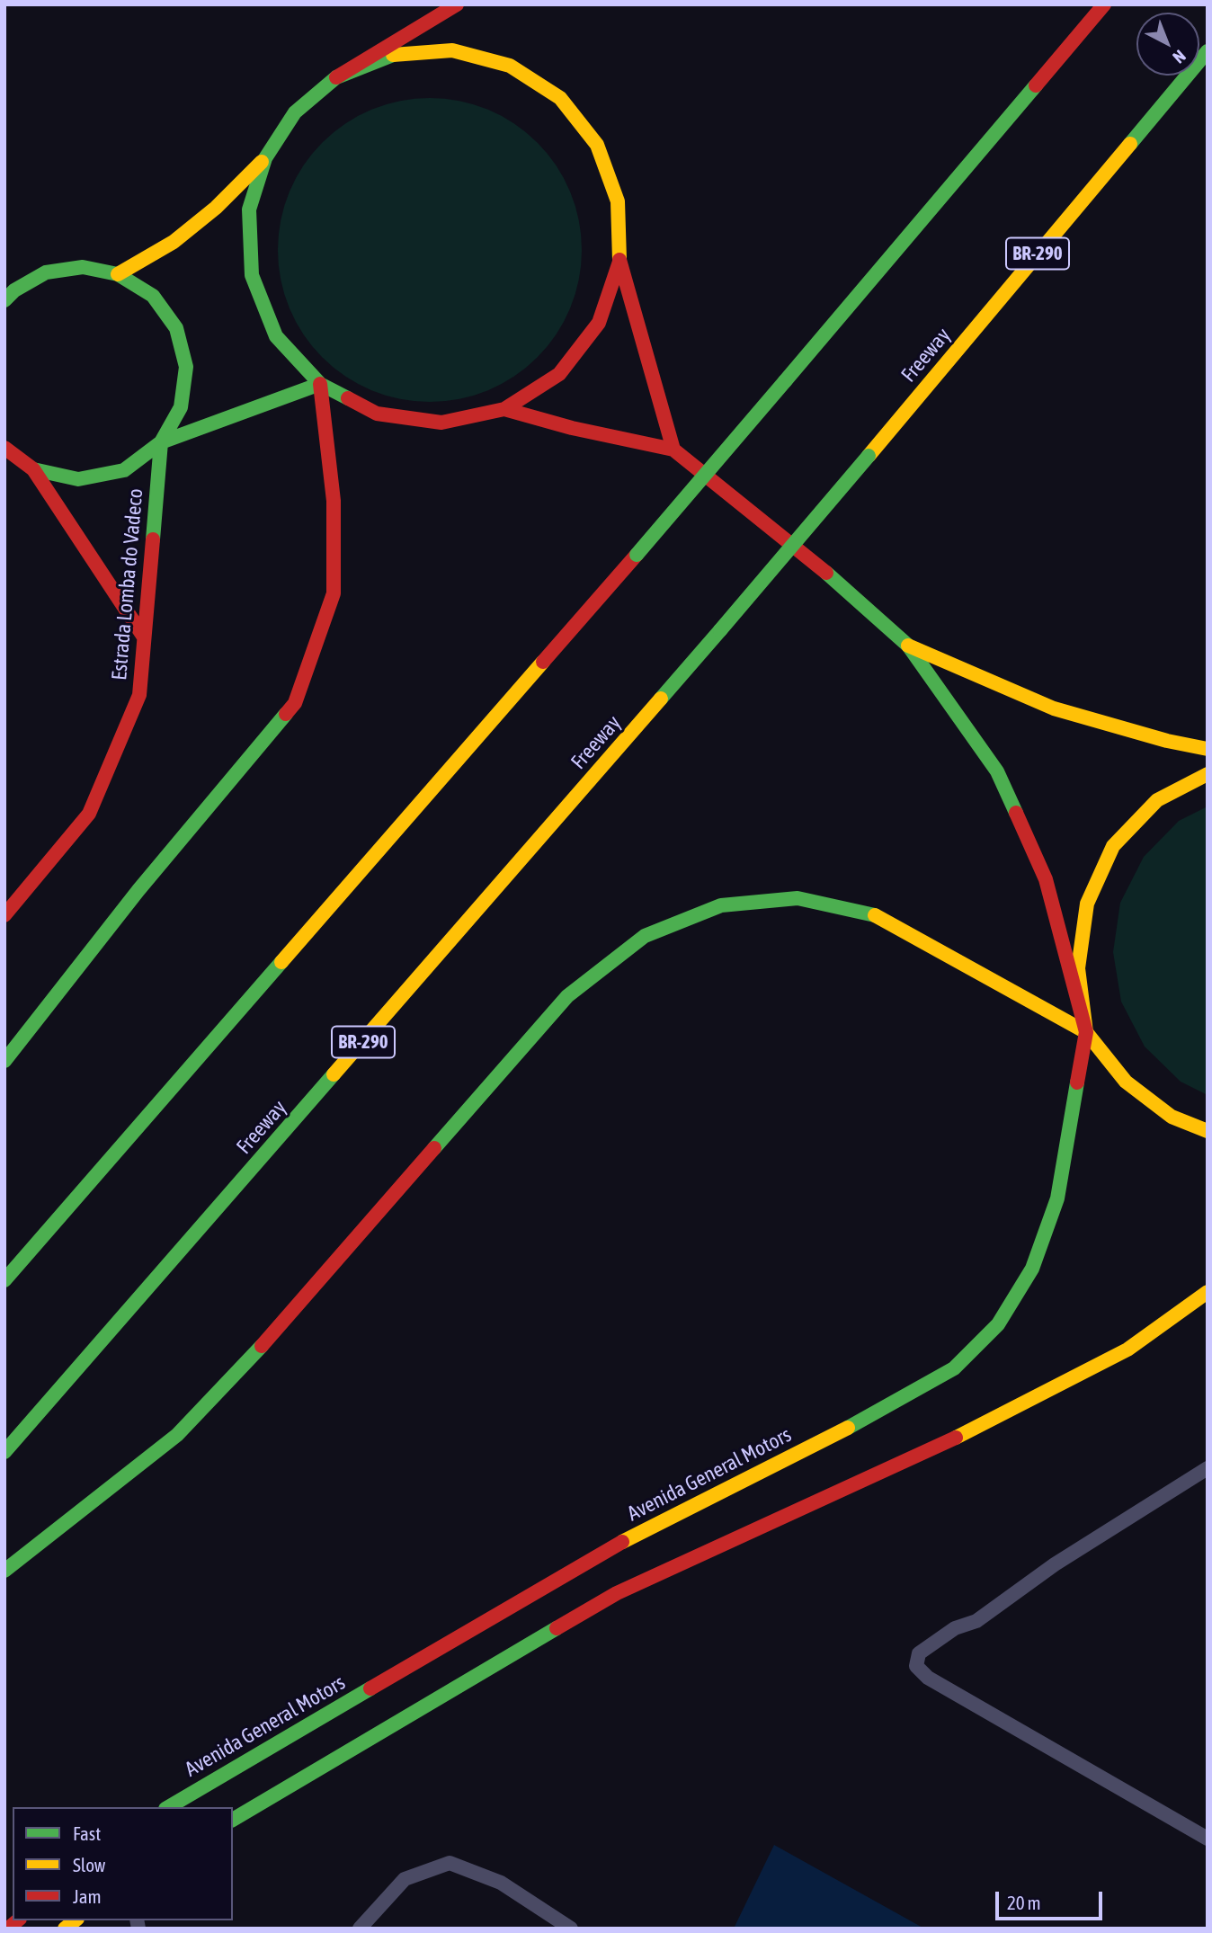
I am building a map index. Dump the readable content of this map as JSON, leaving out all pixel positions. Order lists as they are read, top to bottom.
{
  "streets": {
    "main road": [
      "BR-290",
      "Freeway",
      "Estrada Lomba do Vadeco",
      "Avenida General Motors"
    ]
  },
  "legend": ["Fast", "Slow", "Jam"],
  "scale_bar": "20 m",
  "north": "bottom right"
}
